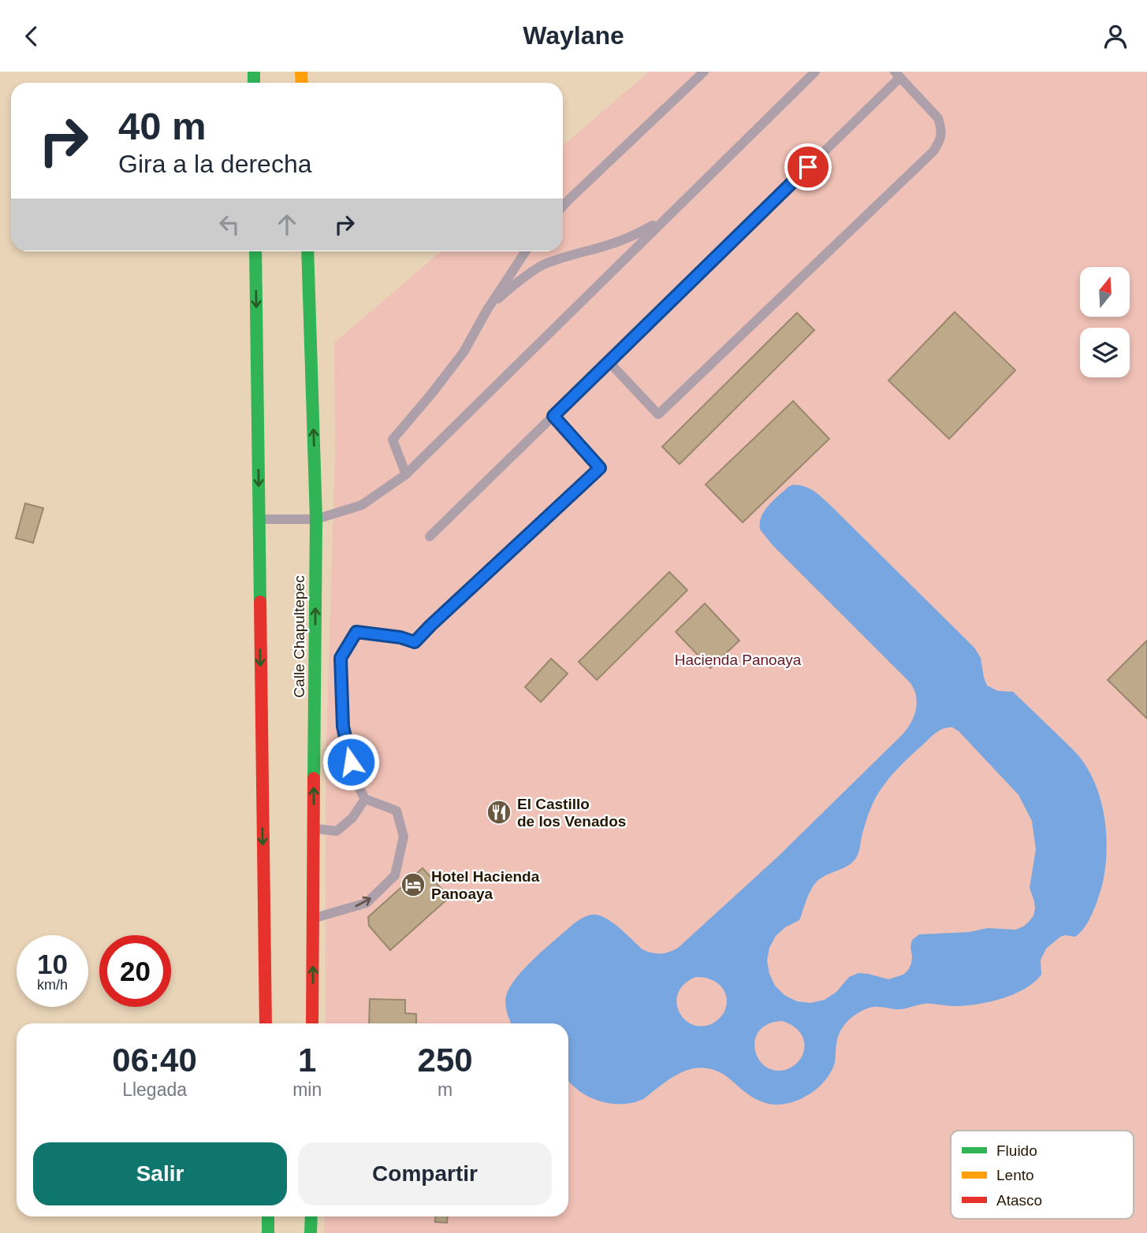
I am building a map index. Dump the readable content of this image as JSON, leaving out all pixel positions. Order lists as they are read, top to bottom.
{
  "streets": {
    "main road": ["Calle Chapultepec"]
  },
  "parks": ["Hacienda Panoaya"],
  "places": {
    "restaurant": ["El Castillo de los Venados"],
    "hotel": ["Hotel Hacienda Panoaya"]
  },
  "legend": ["Fluido", "Lento", "Atasco"],
  "north": "top",
  "page": {
    "header": "Waylane",
    "turn": ["40 m", "Gira a la derecha"],
    "speed": "10 km/h",
    "limit": "20",
    "eta": [
      "06:40",
      "Llegada",
      "1",
      "min",
      "250",
      "m"
    ],
    "buttons": ["Salir", "Compartir"]
  }
}
